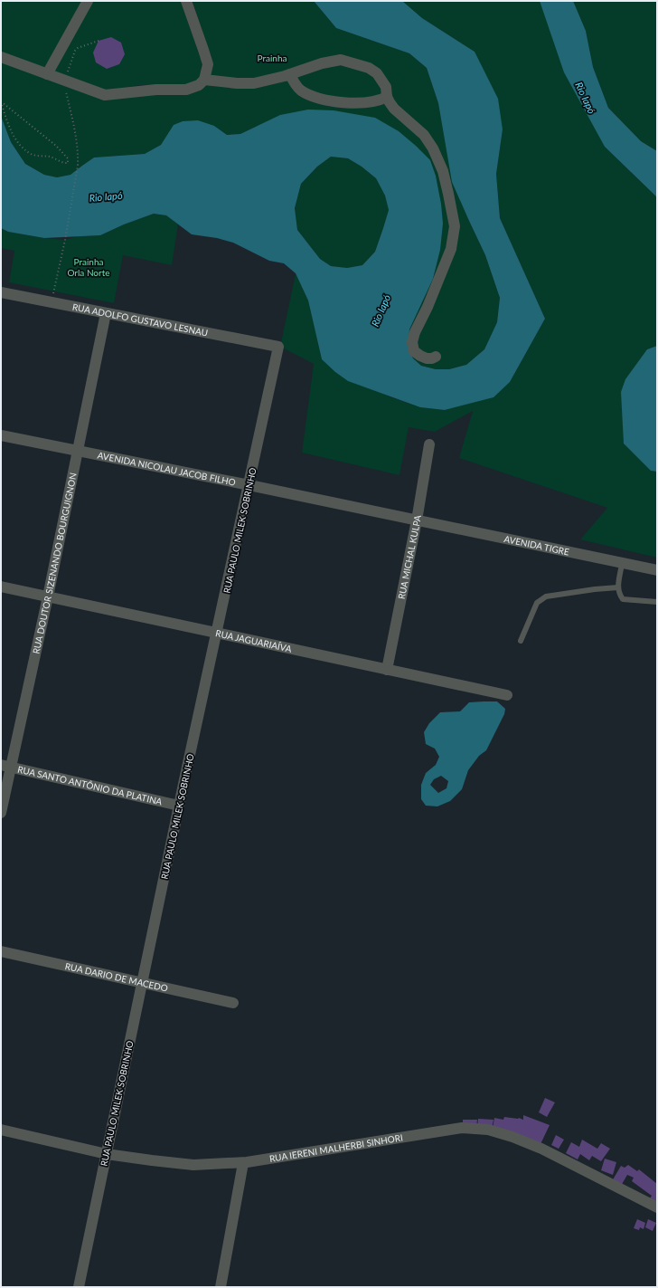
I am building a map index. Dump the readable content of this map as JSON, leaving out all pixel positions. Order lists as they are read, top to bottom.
{
  "streets": {
    "street": [
      "RUA ADOLFO GUSTAVO LESNAU",
      "AVENIDA NICOLAU JACOB FILHO",
      "RUA PAULO MILEK SOBRINHO",
      "AVENIDA TIGRE",
      "RUA MICHAL KULPA",
      "RUA DOUTOR SIZENANDO BOURGUIGNON",
      "RUA JAGUARIAÍVA",
      "RUA SANTO ANTÔNIO DA PLATINA",
      "RUA DARIO DE MACEDO",
      "RUA IERENI MALHERBI SINHORI"
    ]
  },
  "crossings": [
    ["RUA ADOLFO GUSTAVO LESNAU", "RUA PAULO MILEK SOBRINHO"],
    ["RUA ADOLFO GUSTAVO LESNAU", "RUA DOUTOR SIZENANDO BOURGUIGNON"],
    ["AVENIDA NICOLAU JACOB FILHO", "RUA PAULO MILEK SOBRINHO"],
    ["AVENIDA NICOLAU JACOB FILHO", "AVENIDA TIGRE"],
    ["AVENIDA NICOLAU JACOB FILHO", "RUA MICHAL KULPA"],
    ["AVENIDA NICOLAU JACOB FILHO", "RUA DOUTOR SIZENANDO BOURGUIGNON"],
    ["RUA PAULO MILEK SOBRINHO", "RUA JAGUARIAÍVA"],
    ["RUA PAULO MILEK SOBRINHO", "RUA SANTO ANTÔNIO DA PLATINA"],
    ["RUA PAULO MILEK SOBRINHO", "RUA DARIO DE MACEDO"],
    ["RUA PAULO MILEK SOBRINHO", "RUA IERENI MALHERBI SINHORI"],
    ["AVENIDA TIGRE", "RUA MICHAL KULPA"],
    ["RUA MICHAL KULPA", "RUA JAGUARIAÍVA"],
    ["RUA DOUTOR SIZENANDO BOURGUIGNON", "RUA JAGUARIAÍVA"],
    ["RUA DOUTOR SIZENANDO BOURGUIGNON", "RUA SANTO ANTÔNIO DA PLATINA"]
  ],
  "water": ["Rio Iapó"],
  "parks": ["Prainha", "Prainha Orla Norte"]
}
